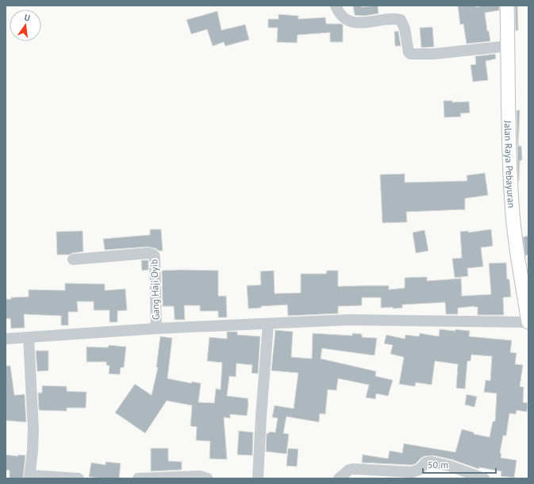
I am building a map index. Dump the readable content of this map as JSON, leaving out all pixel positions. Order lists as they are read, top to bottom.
{
  "streets": {
    "main road": ["Jalan Raya Pebayuran"],
    "street": ["Gang Haji Oyib"]
  },
  "scale_bar": "50 m",
  "north": "top"
}
